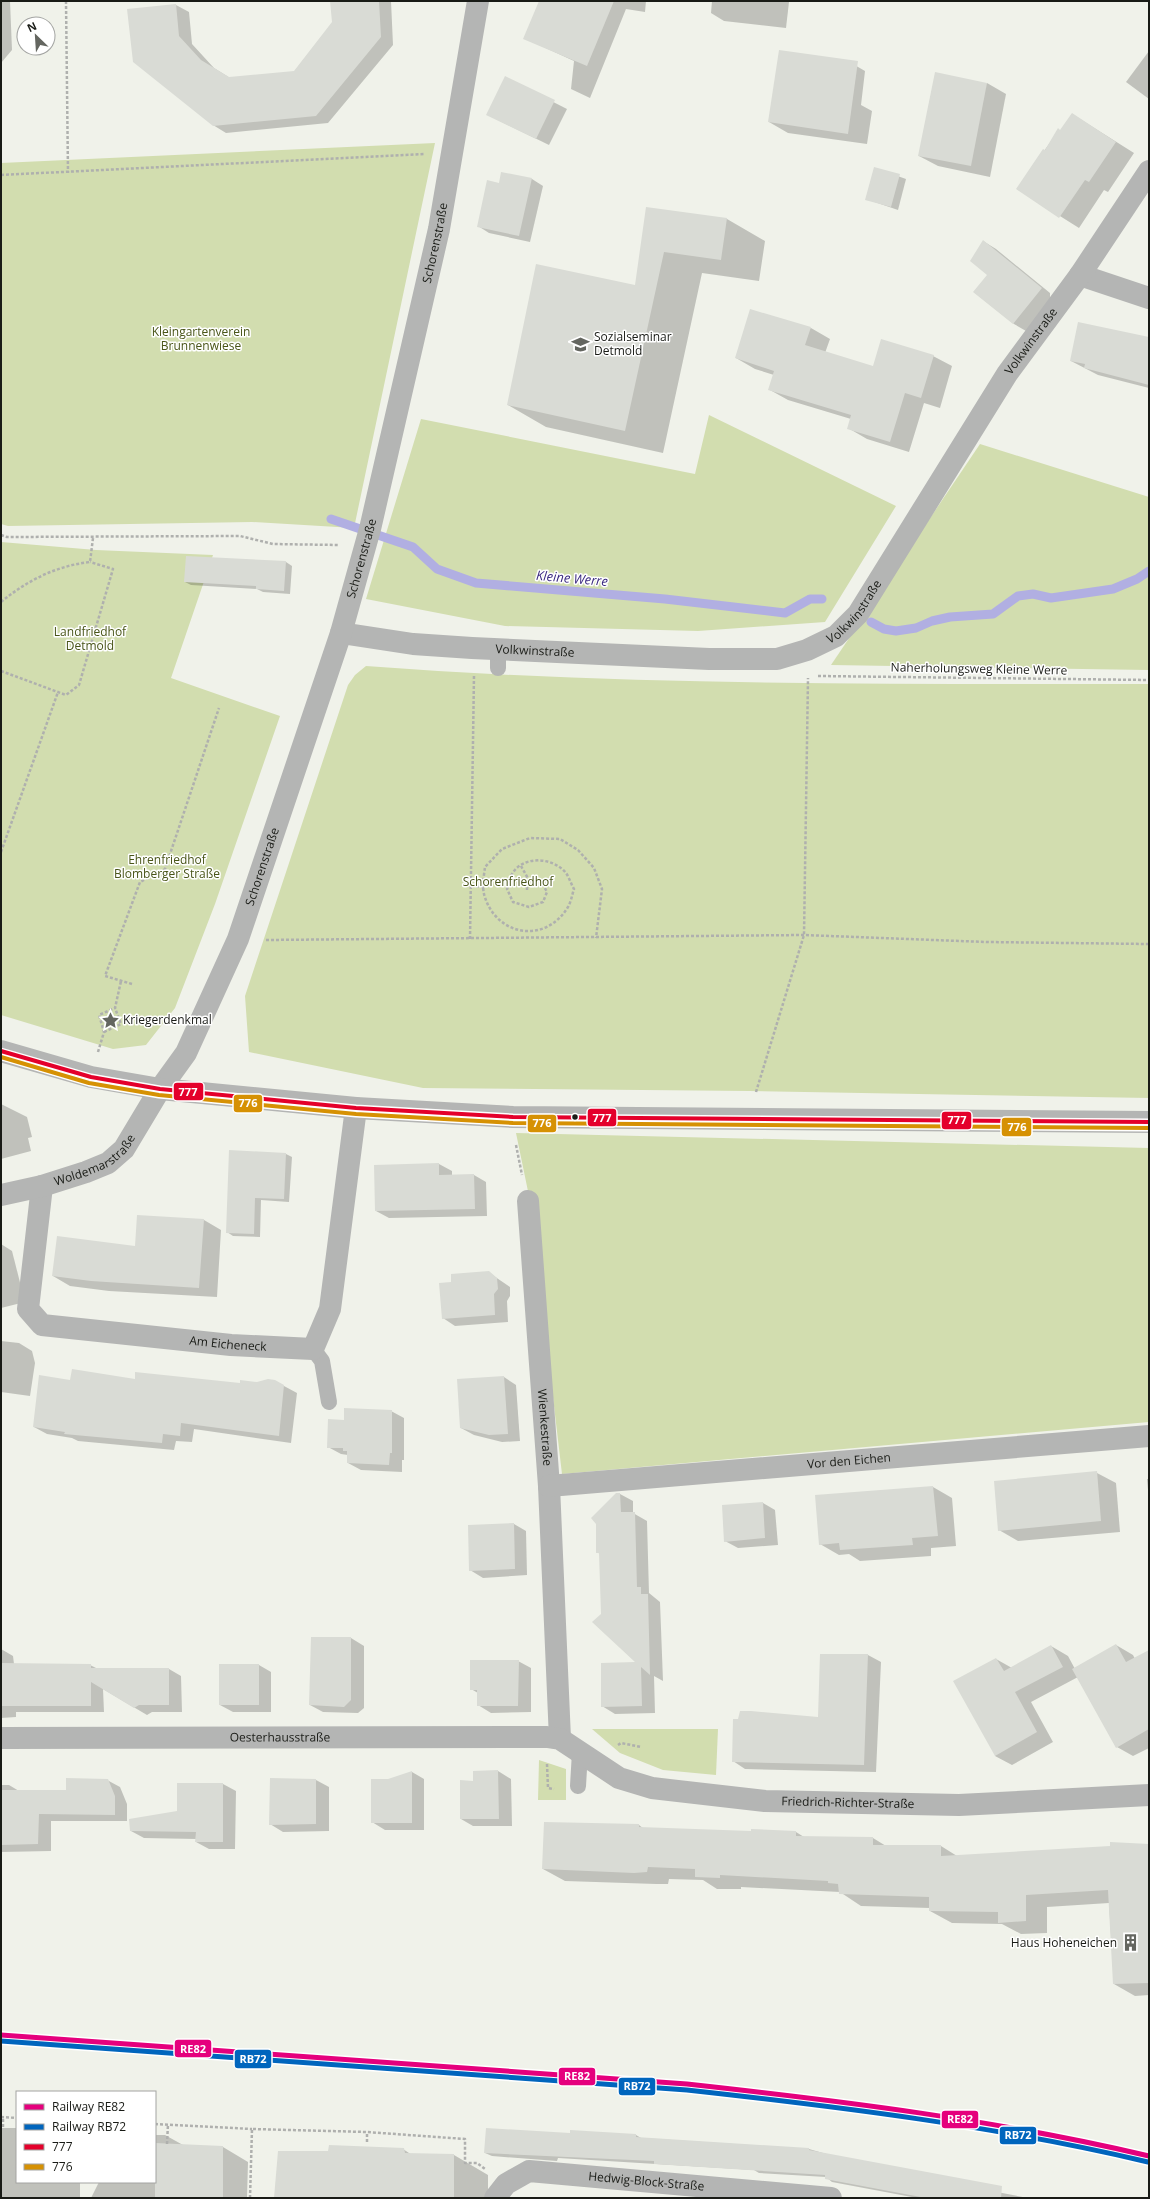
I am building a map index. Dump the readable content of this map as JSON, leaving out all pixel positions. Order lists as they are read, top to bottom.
{
  "streets": {
    "street": [
      "Schorenstraße",
      "Volkwinstraße",
      "Woldemarstraße",
      "Am Eicheneck",
      "Wienkestraße",
      "Vor den Eichen",
      "Oesterhausstraße",
      "Friedrich-Richter-Straße",
      "Hedwig-Block-Straße"
    ],
    "path": ["Naherholungsweg Kleine Werre"]
  },
  "crossings": [
    ["Schorenstraße", "Volkwinstraße"],
    ["Schorenstraße", "Woldemarstraße"],
    ["Woldemarstraße", "Am Eicheneck"],
    ["Wienkestraße", "Vor den Eichen"],
    ["Wienkestraße", "Oesterhausstraße"],
    ["Wienkestraße", "Friedrich-Richter-Straße"],
    ["Oesterhausstraße", "Friedrich-Richter-Straße"]
  ],
  "water": ["Kleine Werre"],
  "parks": [
    "Kleingartenverein Brunnenwiese",
    "Landfriedhof Detmold",
    "Ehrenfriedhof Blomberger Straße",
    "Schorenfriedhof"
  ],
  "places": {
    "school or university": ["Sozialseminar Detmold"],
    "place": ["Kriegerdenkmal"],
    "building": ["Haus Hoheneichen"]
  },
  "lines": [
    "transit line 777",
    "transit line 776",
    "rail line RE82",
    "rail line RB72"
  ],
  "legend": [
    "Railway RE82",
    "Railway RB72",
    "777",
    "776"
  ],
  "north": "top left"
}
